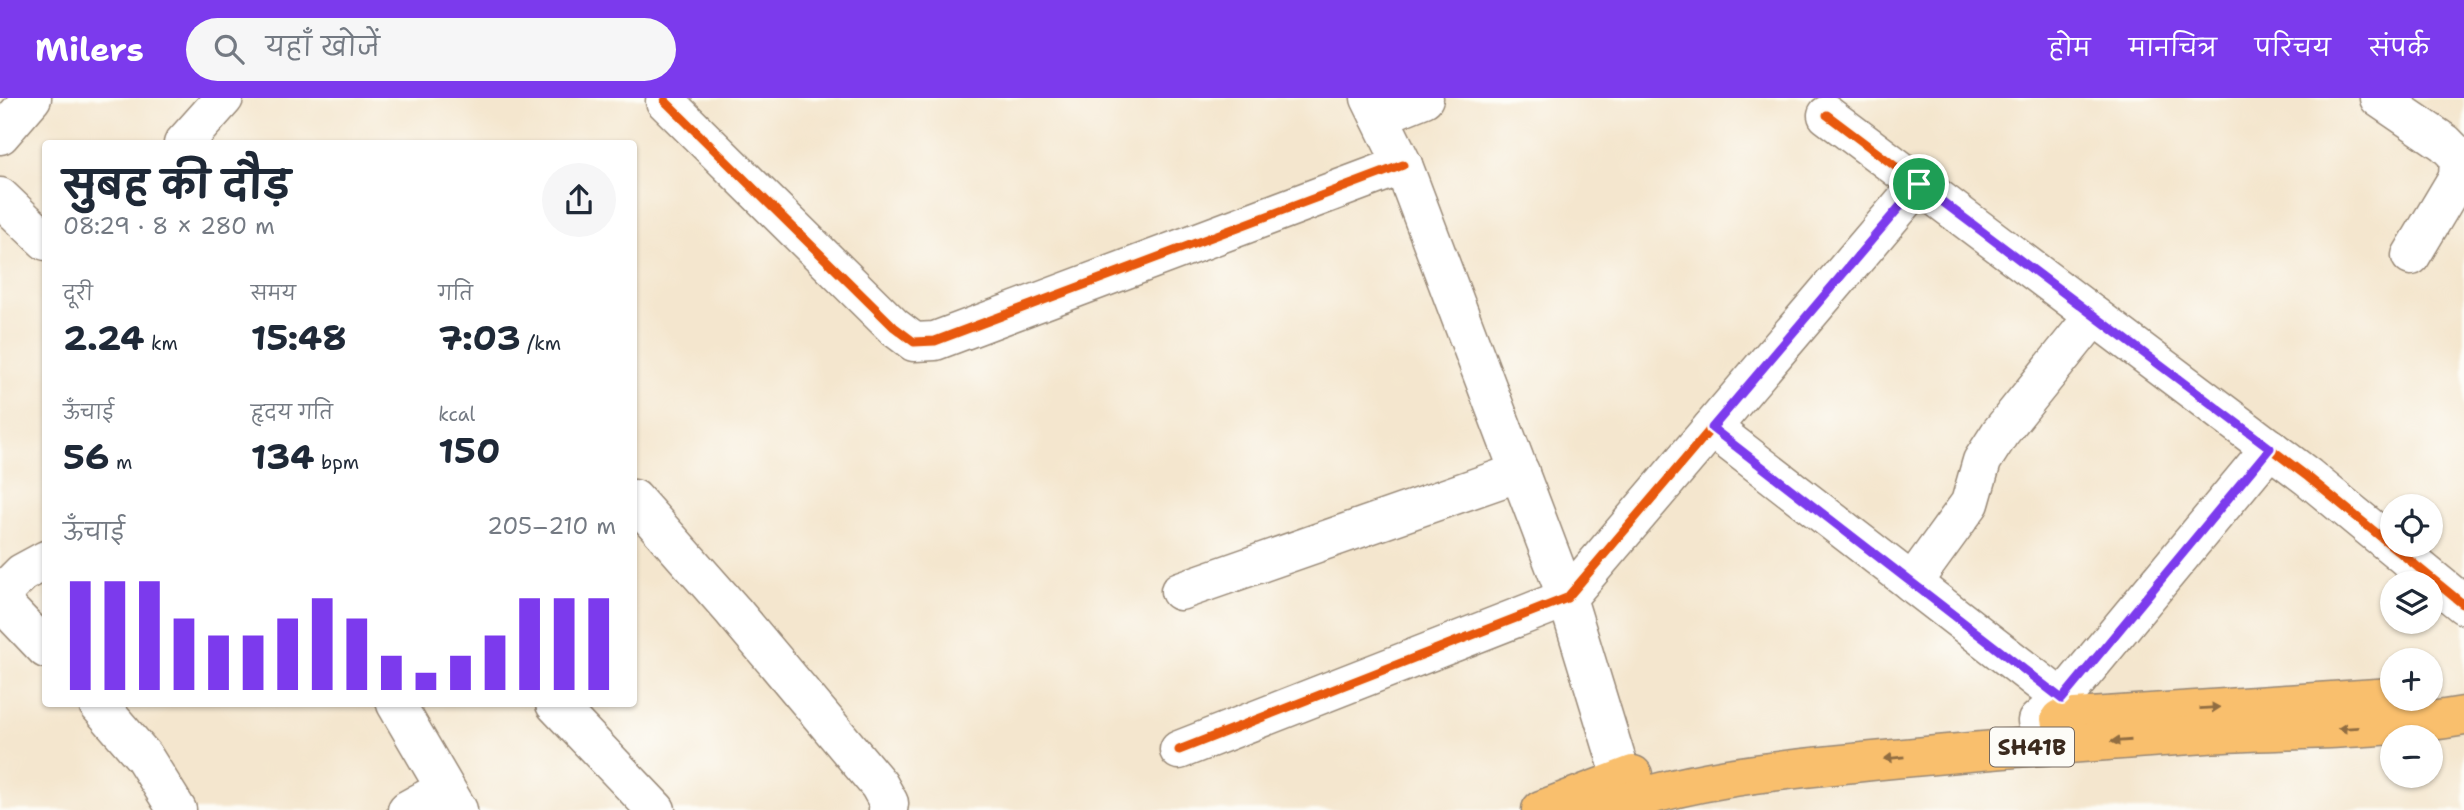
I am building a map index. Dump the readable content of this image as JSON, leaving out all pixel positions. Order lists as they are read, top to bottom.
{
  "streets": {
    "main road": ["SH41B"]
  },
  "page": {
    "header": "Milers",
    "search": "यहाँ खोजें",
    "nav": [
      "होम",
      "मानचित्र",
      "परिचय",
      "संपर्क"
    ],
    "heading": ["सुबह की दौड़", "08:29 · 8 × 280 m"],
    "stats": [
      ["दूरी", "2.24 km"],
      ["समय", "15:48"],
      ["गति", "7:03 /km"],
      ["ऊँचाई", "56 m"],
      ["हृदय गति", "134 bpm"],
      ["kcal", "150"]
    ],
    "map_buttons": ["+", "−"],
    "chart": ["ऊँचाई", "205–210 m"]
  }
}
